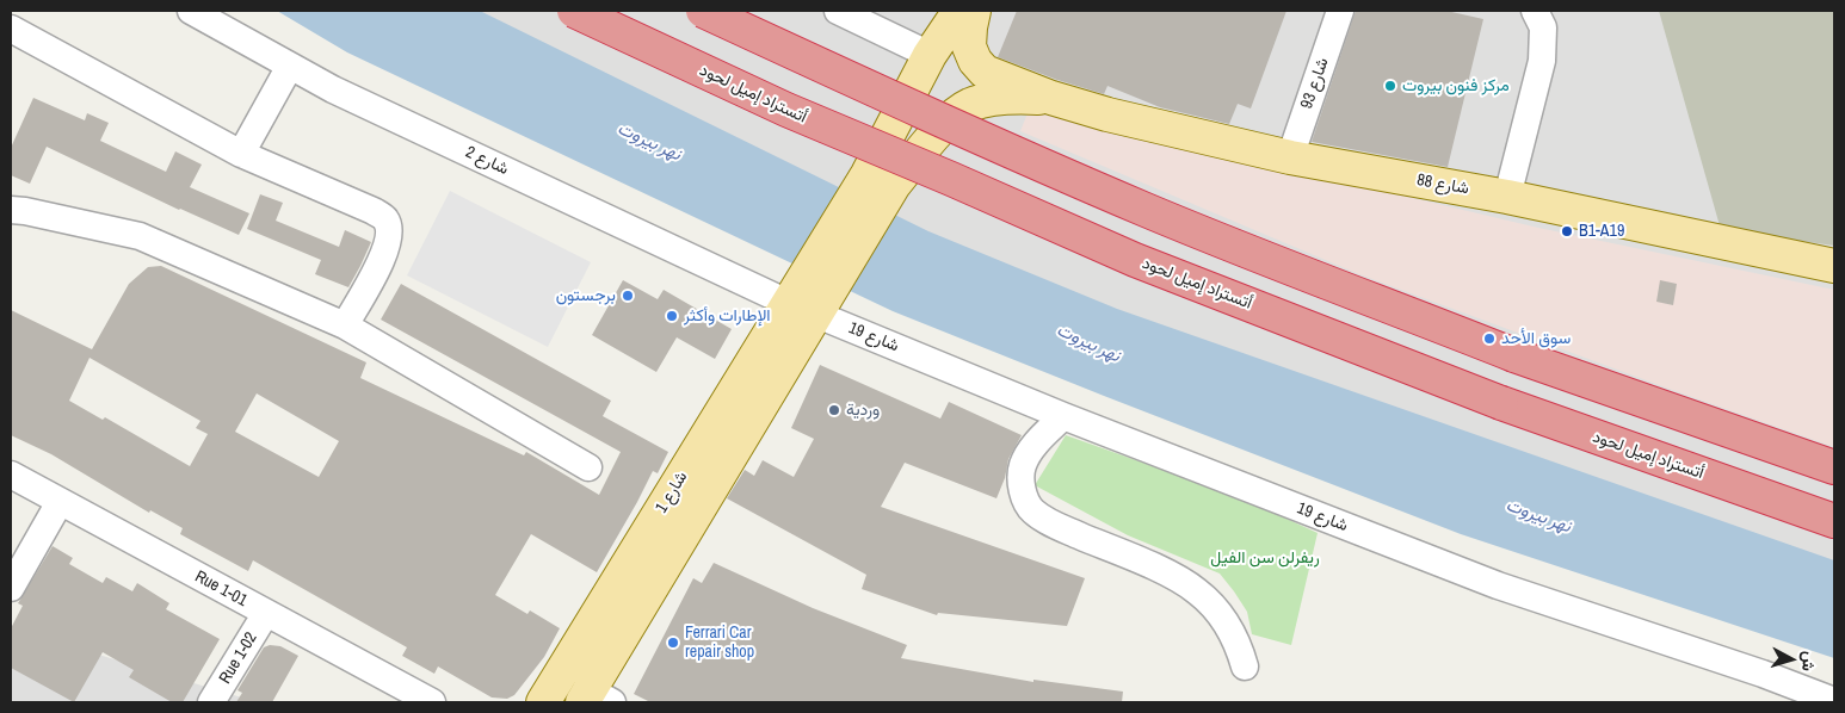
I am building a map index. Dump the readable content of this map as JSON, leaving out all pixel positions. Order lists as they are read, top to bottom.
{
  "streets": {
    "highway": ["أتستراد إميل لحود"],
    "main road": ["شارع 88", "شارع 1"],
    "street": [
      "شارع 93",
      "شارع 2",
      "شارع 19",
      "Rue 1-01",
      "Rue 1-02"
    ]
  },
  "crossings": [
    ["شارع 93", "شارع 88"],
    ["شارع 2", "شارع 1"],
    ["شارع 19", "شارع 1"],
    ["Rue 1-01", "Rue 1-02"]
  ],
  "water": ["نهر بيروت"],
  "parks": ["ريفرلن سن الفيل"],
  "places": [
    "مركز فنون بيروت",
    "B1-A19",
    "برجستون",
    "الإطارات وأكثر",
    "سوق الأحد",
    "وردية",
    "Ferrari Car repair shop"
  ],
  "north": "right"
}
